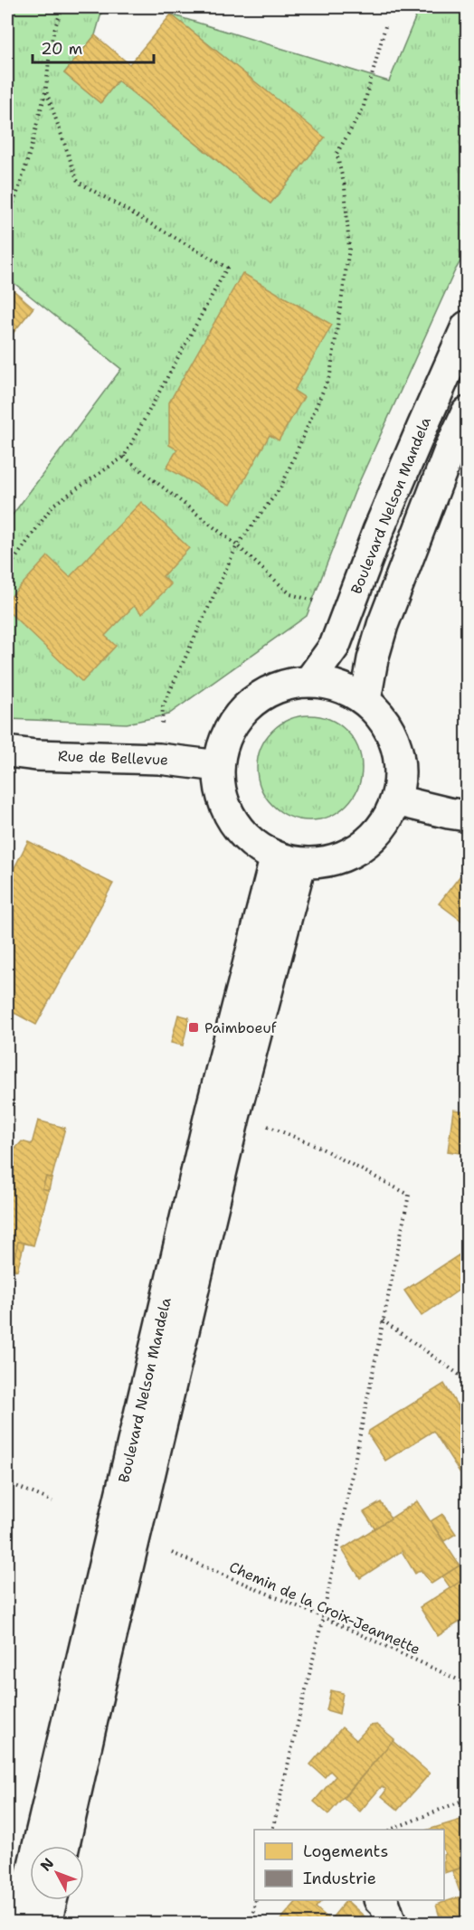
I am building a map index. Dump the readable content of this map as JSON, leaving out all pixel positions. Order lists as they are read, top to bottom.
{
  "streets": {
    "street": ["Boulevard Nelson Mandela", "Rue de Bellevue"],
    "path": ["Chemin de la Croix-Jeannette"]
  },
  "crossings": [
    ["Boulevard Nelson Mandela", "Rue de Bellevue"]
  ],
  "places": {
    "transit": ["Paimboeuf"]
  },
  "legend": ["Logements", "Industrie"],
  "scale_bar": "20 m",
  "north": "top left"
}
